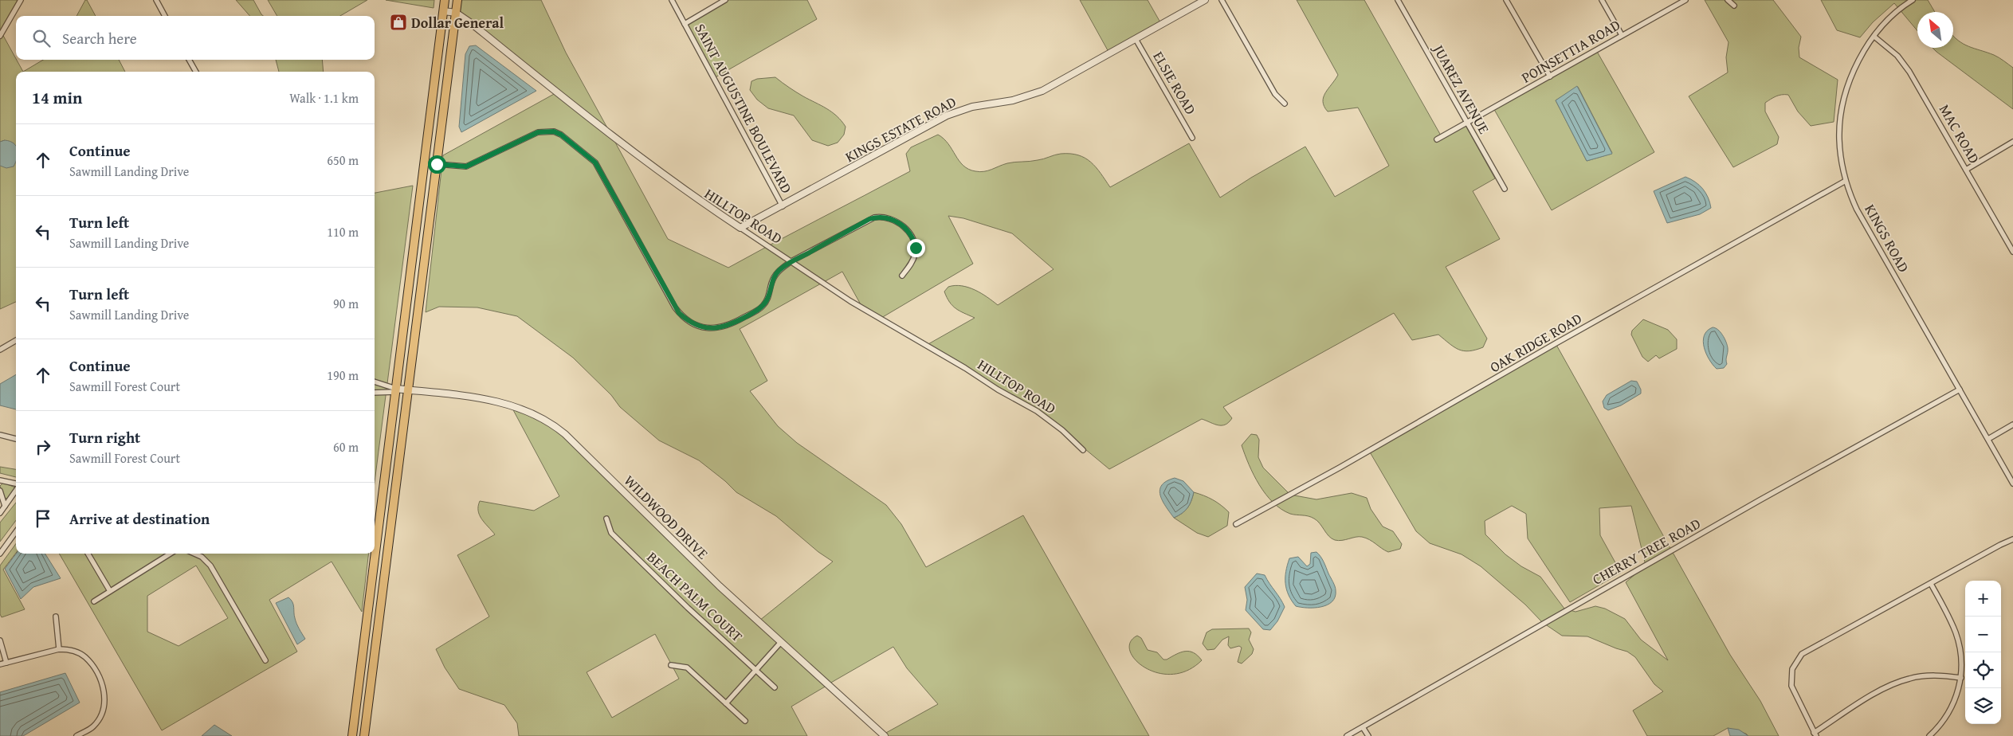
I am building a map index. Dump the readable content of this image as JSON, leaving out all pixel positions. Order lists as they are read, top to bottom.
{
  "streets": {
    "street": [
      "POINSETTIA ROAD",
      "ELSIE ROAD",
      "JUAREZ AVENUE",
      "SAINT AUGUSTINE BOULEVARD",
      "KINGS ESTATE ROAD",
      "MAC ROAD",
      "HILLTOP ROAD",
      "KINGS ROAD",
      "OAK RIDGE ROAD",
      "WILDWOOD DRIVE",
      "CHERRY TREE ROAD",
      "BEACH PALM COURT"
    ]
  },
  "crossings": [
    ["POINSETTIA ROAD", "JUAREZ AVENUE"],
    ["ELSIE ROAD", "KINGS ESTATE ROAD"],
    ["SAINT AUGUSTINE BOULEVARD", "KINGS ESTATE ROAD"],
    ["KINGS ESTATE ROAD", "HILLTOP ROAD"],
    ["MAC ROAD", "KINGS ROAD"],
    ["KINGS ROAD", "OAK RIDGE ROAD"],
    ["KINGS ROAD", "CHERRY TREE ROAD"]
  ],
  "places": {
    "shop": ["Dollar General"]
  },
  "north": "top left",
  "page": {
    "search": "Search here",
    "heading": ["14 min", "Walk · 1.1 km"],
    "list": [
      ["Continue", "Sawmill Landing Drive", "650 m"],
      ["Turn left", "Sawmill Landing Drive", "110 m"],
      ["Turn left", "Sawmill Landing Drive", "90 m"],
      ["Continue", "Sawmill Forest Court", "190 m"],
      ["Turn right", "Sawmill Forest Court", "60 m"],
      "Arrive at destination"
    ],
    "map_buttons": ["+", "−"]
  }
}
